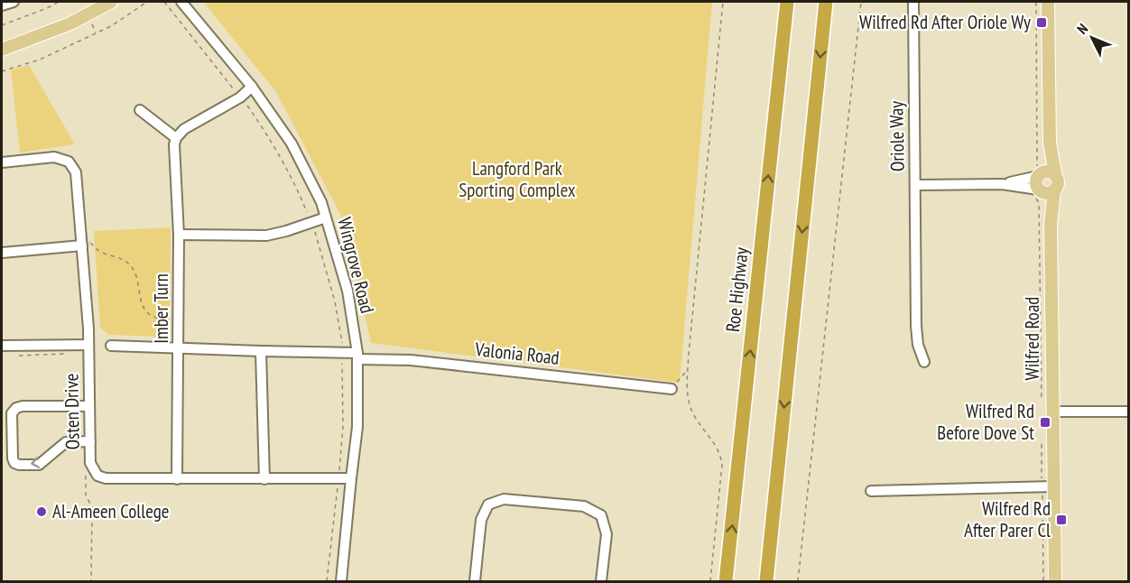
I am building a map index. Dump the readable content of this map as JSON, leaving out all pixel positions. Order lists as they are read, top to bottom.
{
  "streets": {
    "highway": ["Roe Highway"],
    "main road": ["Wilfred Road"],
    "street": [
      "Oriole Way",
      "Wingrove Road",
      "Imber Turn",
      "Valonia Road",
      "Osten Drive"
    ]
  },
  "crossings": [
    ["Oriole Way", "Wilfred Road"],
    ["Wingrove Road", "Valonia Road"],
    ["Wingrove Road", "Osten Drive"],
    ["Imber Turn", "Valonia Road"],
    ["Imber Turn", "Osten Drive"]
  ],
  "parks": ["Langford Park Sporting Complex"],
  "places": {
    "transit": ["Wilfred Rd After Oriole Wy", "Wilfred Rd Before Dove St", "Wilfred Rd After Parer Cl"],
    "other": ["Al-Ameen College"]
  },
  "north": "top left"
}
